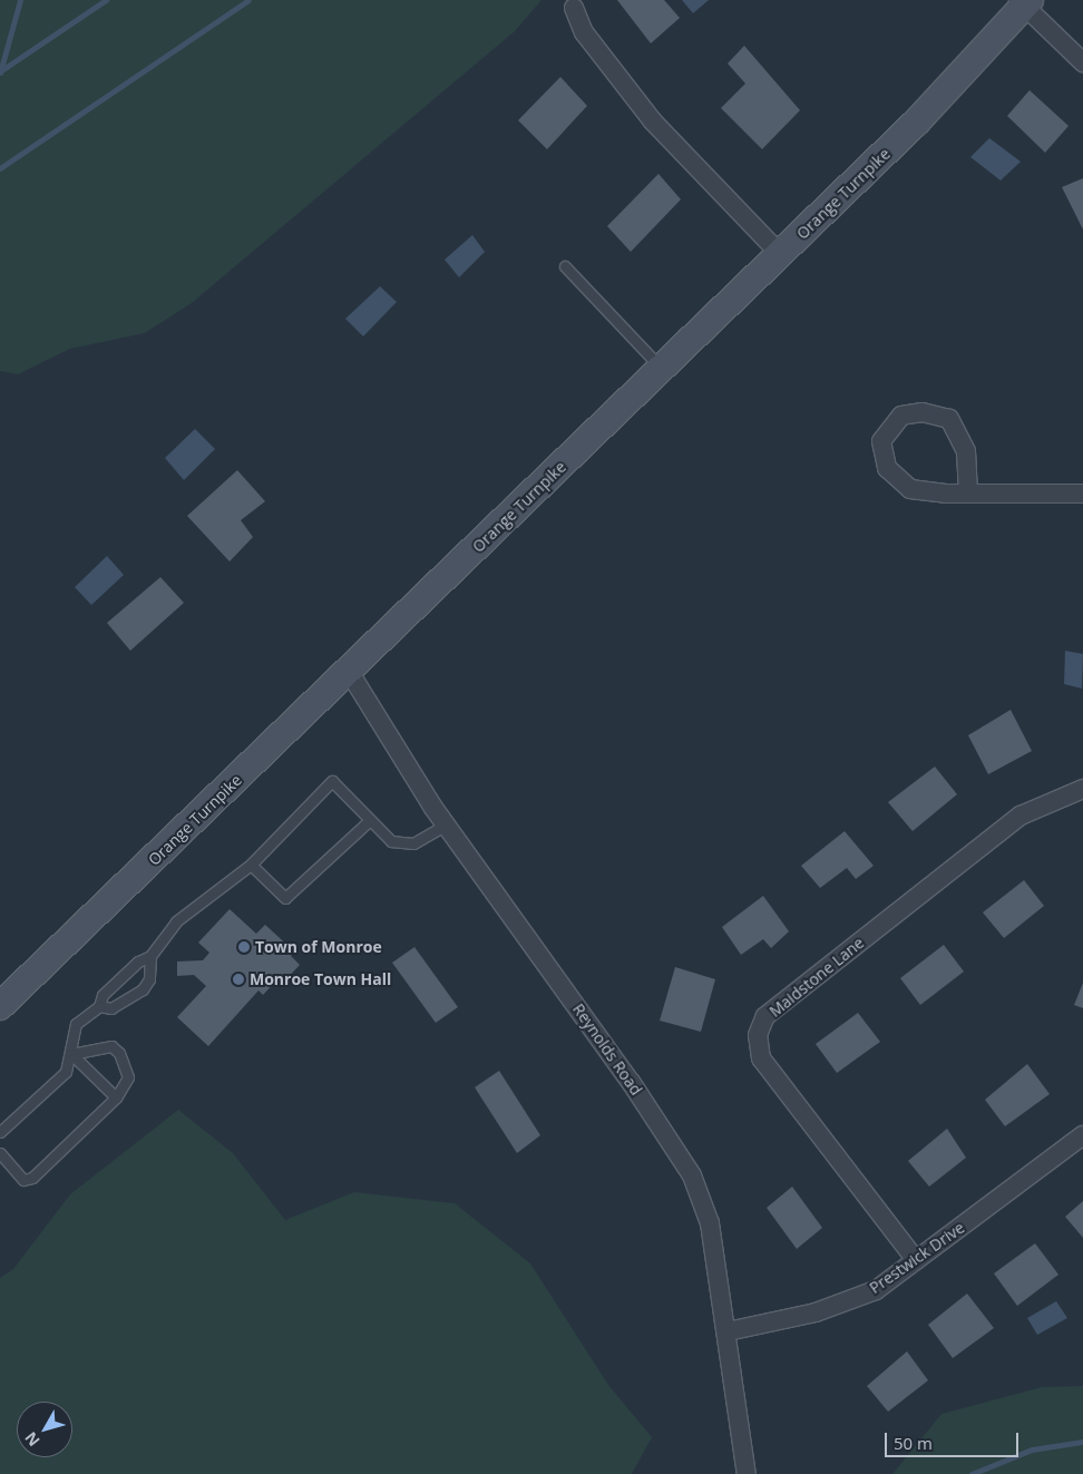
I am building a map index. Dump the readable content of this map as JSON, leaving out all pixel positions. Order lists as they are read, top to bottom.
{
  "streets": {
    "main road": ["Orange Turnpike"],
    "street": ["Maidstone Lane", "Reynolds Road", "Prestwick Drive"]
  },
  "crossings": [
    ["Orange Turnpike", "Reynolds Road"],
    ["Maidstone Lane", "Prestwick Drive"],
    ["Reynolds Road", "Prestwick Drive"]
  ],
  "places": ["Town of Monroe", "Monroe Town Hall"],
  "scale_bar": "50 m",
  "north": "bottom left"
}
